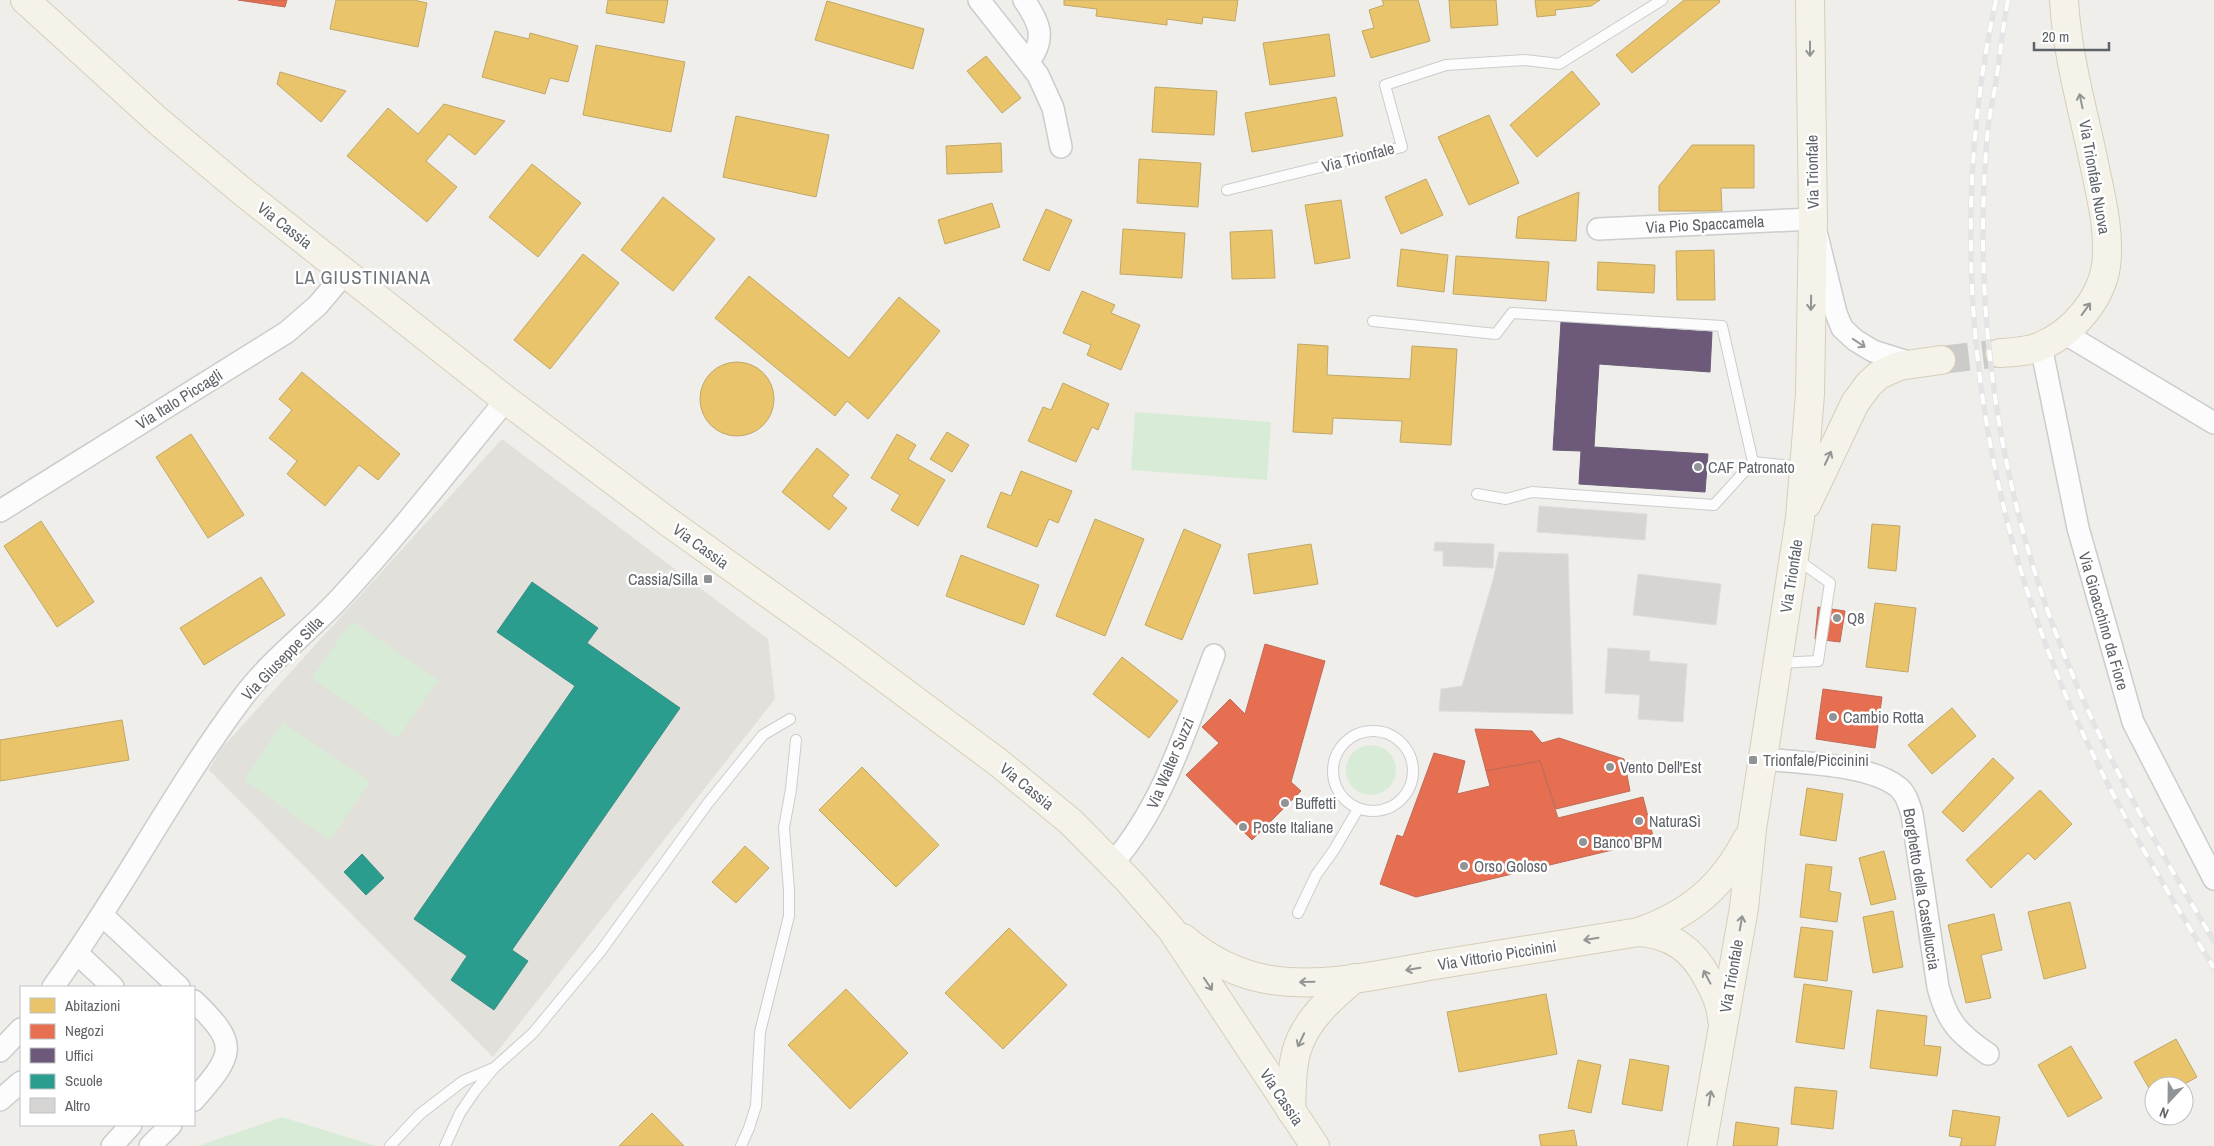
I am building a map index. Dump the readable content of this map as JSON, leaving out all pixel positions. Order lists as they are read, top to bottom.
{
  "streets": {
    "main road": [
      "Via Trionfale",
      "Via Trionfale Nuova",
      "Via Cassia",
      "Via Vittorio Piccinini"
    ],
    "street": [
      "Via Pio Spaccamela",
      "Via Italo Piccagli",
      "Via Gioacchino da Fiore",
      "Via Giuseppe Silla",
      "Via Walter Suzzi",
      "Borghetto della Castelluccia"
    ]
  },
  "crossings": [
    ["Via Trionfale", "Via Pio Spaccamela"],
    ["Via Trionfale", "Borghetto della Castelluccia"],
    ["Via Trionfale", "Via Vittorio Piccinini"],
    ["Via Trionfale Nuova", "Via Gioacchino da Fiore"],
    ["Via Cassia", "Via Italo Piccagli"],
    ["Via Cassia", "Via Giuseppe Silla"],
    ["Via Cassia", "Via Walter Suzzi"],
    ["Via Cassia", "Via Vittorio Piccinini"]
  ],
  "one_way": ["Via Trionfale Nuova", "Via Vittorio Piccinini"],
  "districts": ["LA GIUSTINIANA"],
  "places": {
    "other": [
      "CAF Patronato",
      "Q8",
      "Cambio Rotta",
      "Vento Dell'Est",
      "Buffetti",
      "NaturaSì",
      "Poste Italiane",
      "Banco BPM",
      "Orso Goloso"
    ],
    "transit": ["Cassia/Silla", "Trionfale/Piccinini"]
  },
  "legend": [
    "Abitazioni",
    "Negozi",
    "Uffici",
    "Scuole",
    "Altro"
  ],
  "scale_bar": "20 m",
  "north": "bottom"
}
